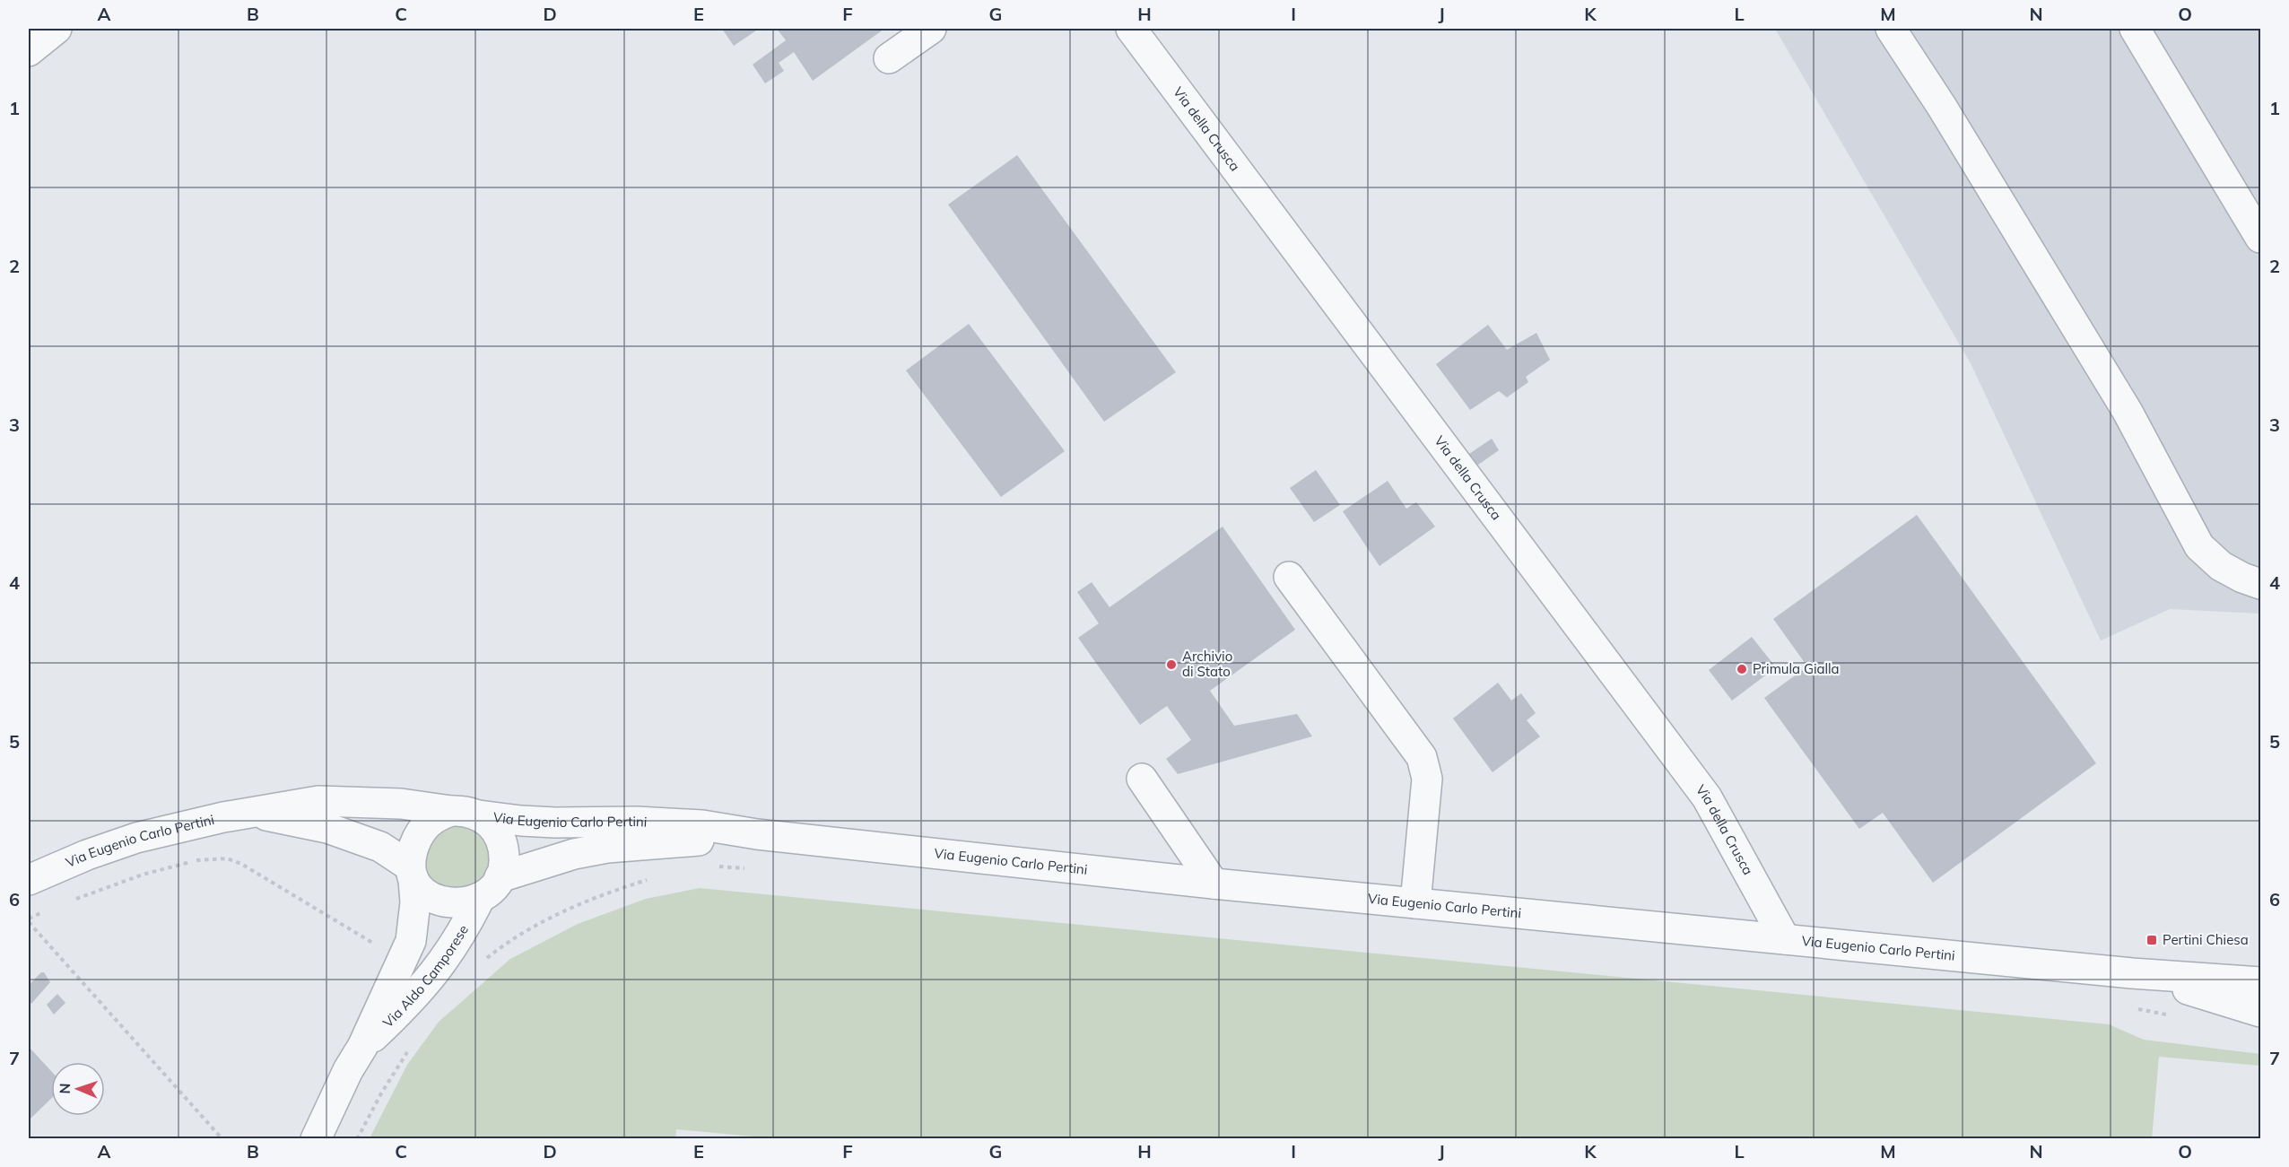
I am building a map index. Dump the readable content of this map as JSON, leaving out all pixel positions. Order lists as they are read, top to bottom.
{
  "streets": {
    "street": ["Via della Crusca", "Via Eugenio Carlo Pertini", "Via Aldo Camporese"]
  },
  "crossings": [
    ["Via della Crusca", "Via Eugenio Carlo Pertini"],
    ["Via Eugenio Carlo Pertini", "Via Aldo Camporese"]
  ],
  "places": {
    "other": ["Archivio di Stato", "Primula Gialla"],
    "transit": ["Pertini Chiesa"]
  },
  "north": "left",
  "grid": {
    "columns": [
      "A",
      "B",
      "C",
      "D",
      "E",
      "F",
      "G",
      "H",
      "I",
      "J",
      "K",
      "L",
      "M",
      "N",
      "O"
    ],
    "rows": [
      "1",
      "2",
      "3",
      "4",
      "5",
      "6",
      "7"
    ]
  }
}
